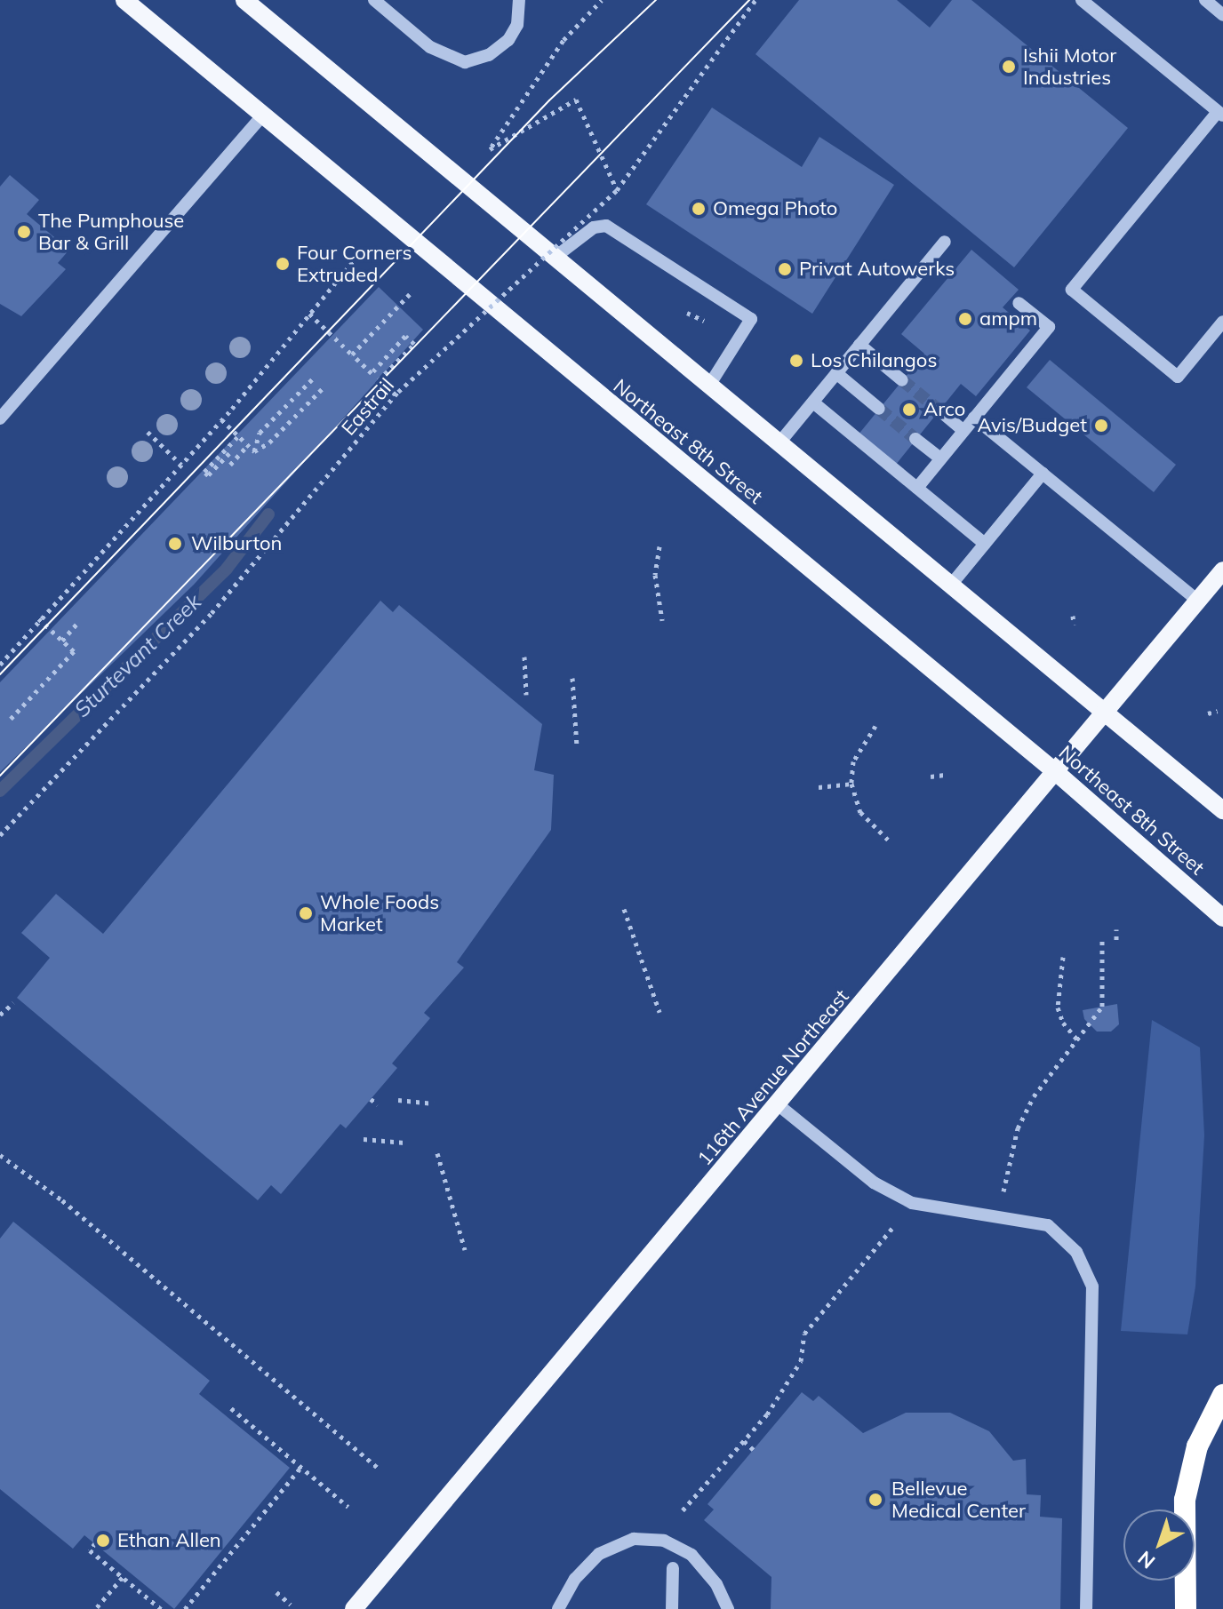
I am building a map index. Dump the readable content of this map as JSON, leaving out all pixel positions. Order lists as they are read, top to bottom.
{
  "streets": {
    "main road": ["Northeast 8th Street", "116th Avenue Northeast"],
    "path": ["Eastrail"]
  },
  "crossings": [
    ["Northeast 8th Street", "116th Avenue Northeast"]
  ],
  "water": ["Sturtevant Creek"],
  "places": [
    "Ishii Motor Industries",
    "Omega Photo",
    "The Pumphouse Bar & Grill",
    "Four Corners Extruded",
    "Privat Autowerks",
    "ampm",
    "Los Chilangos",
    "Arco",
    "Avis/Budget",
    "Wilburton",
    "Whole Foods Market",
    "Bellevue Medical Center",
    "Ethan Allen"
  ],
  "north": "bottom left"
}
